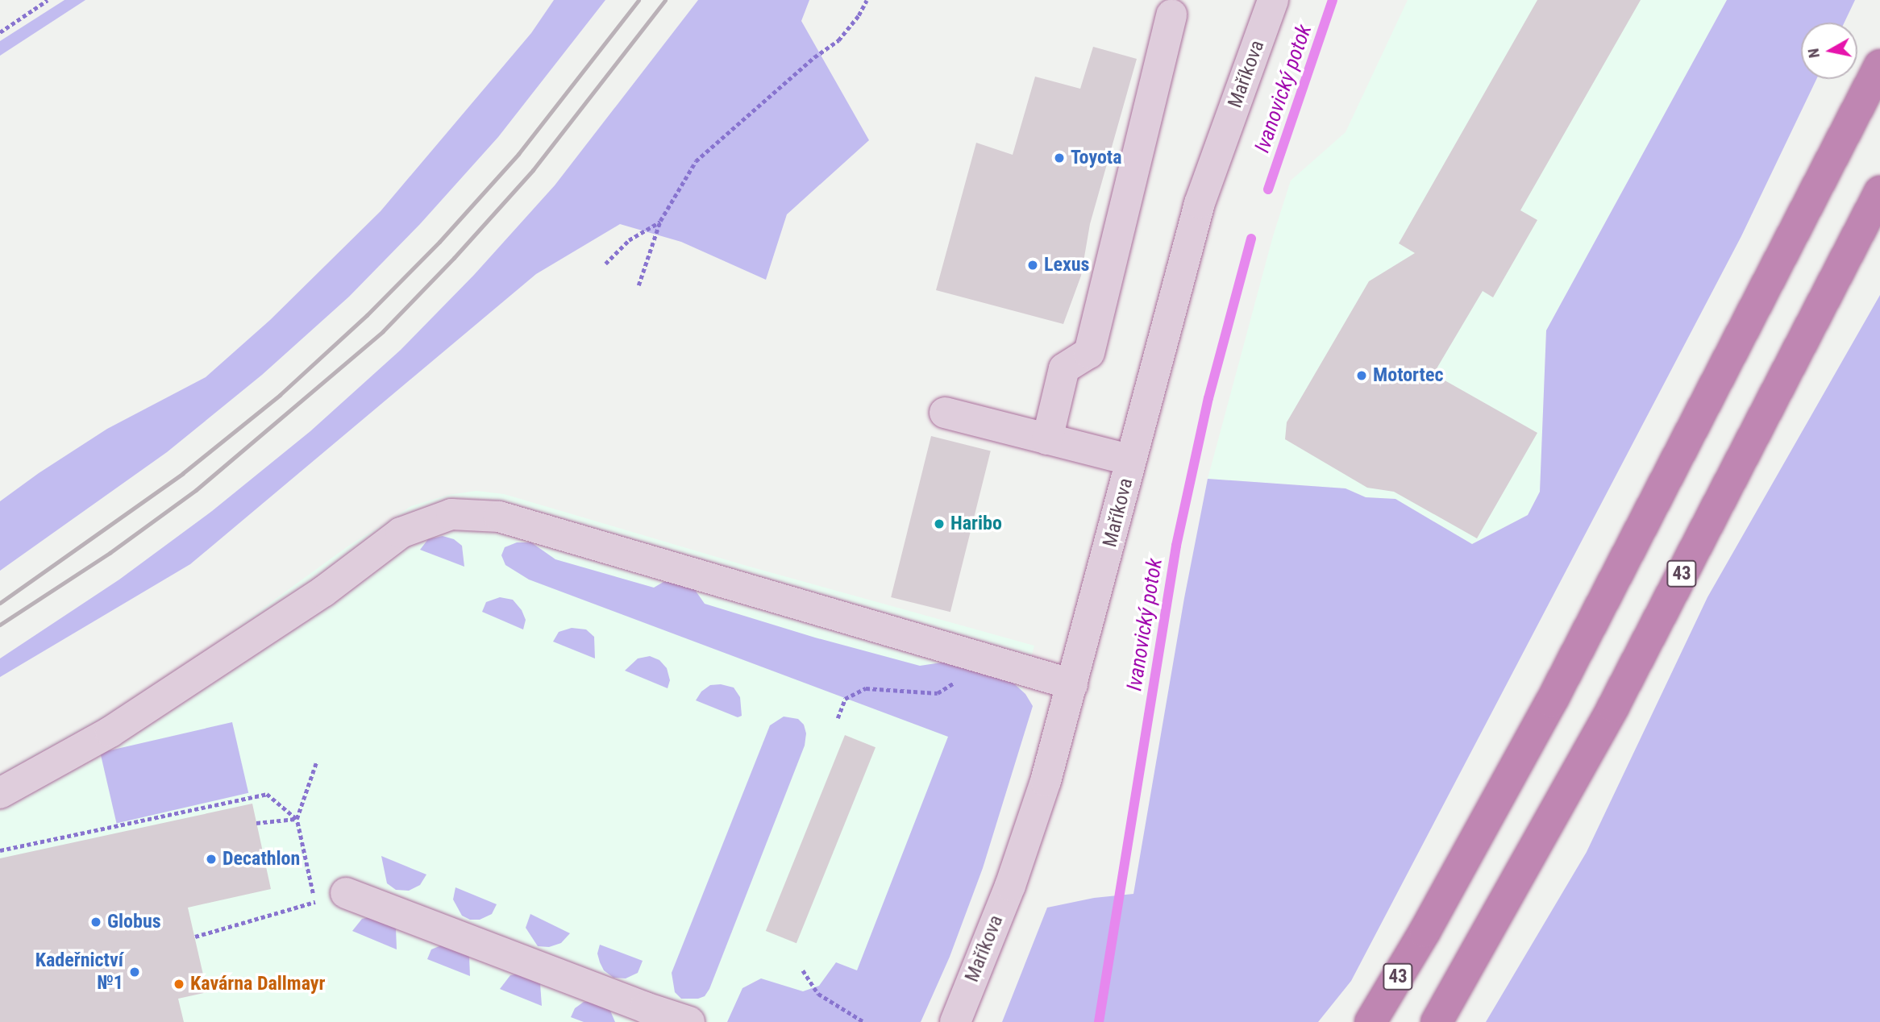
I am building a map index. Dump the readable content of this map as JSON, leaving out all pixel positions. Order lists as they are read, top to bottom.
{
  "streets": {
    "highway": ["43"],
    "street": ["Maříkova"]
  },
  "water": ["Ivanovický potok"],
  "places": [
    "Toyota",
    "Lexus",
    "Motortec",
    "Haribo",
    "Decathlon",
    "Globus",
    "Kadeřnictví №1",
    "Kavárna Dallmayr"
  ],
  "north": "left"
}
